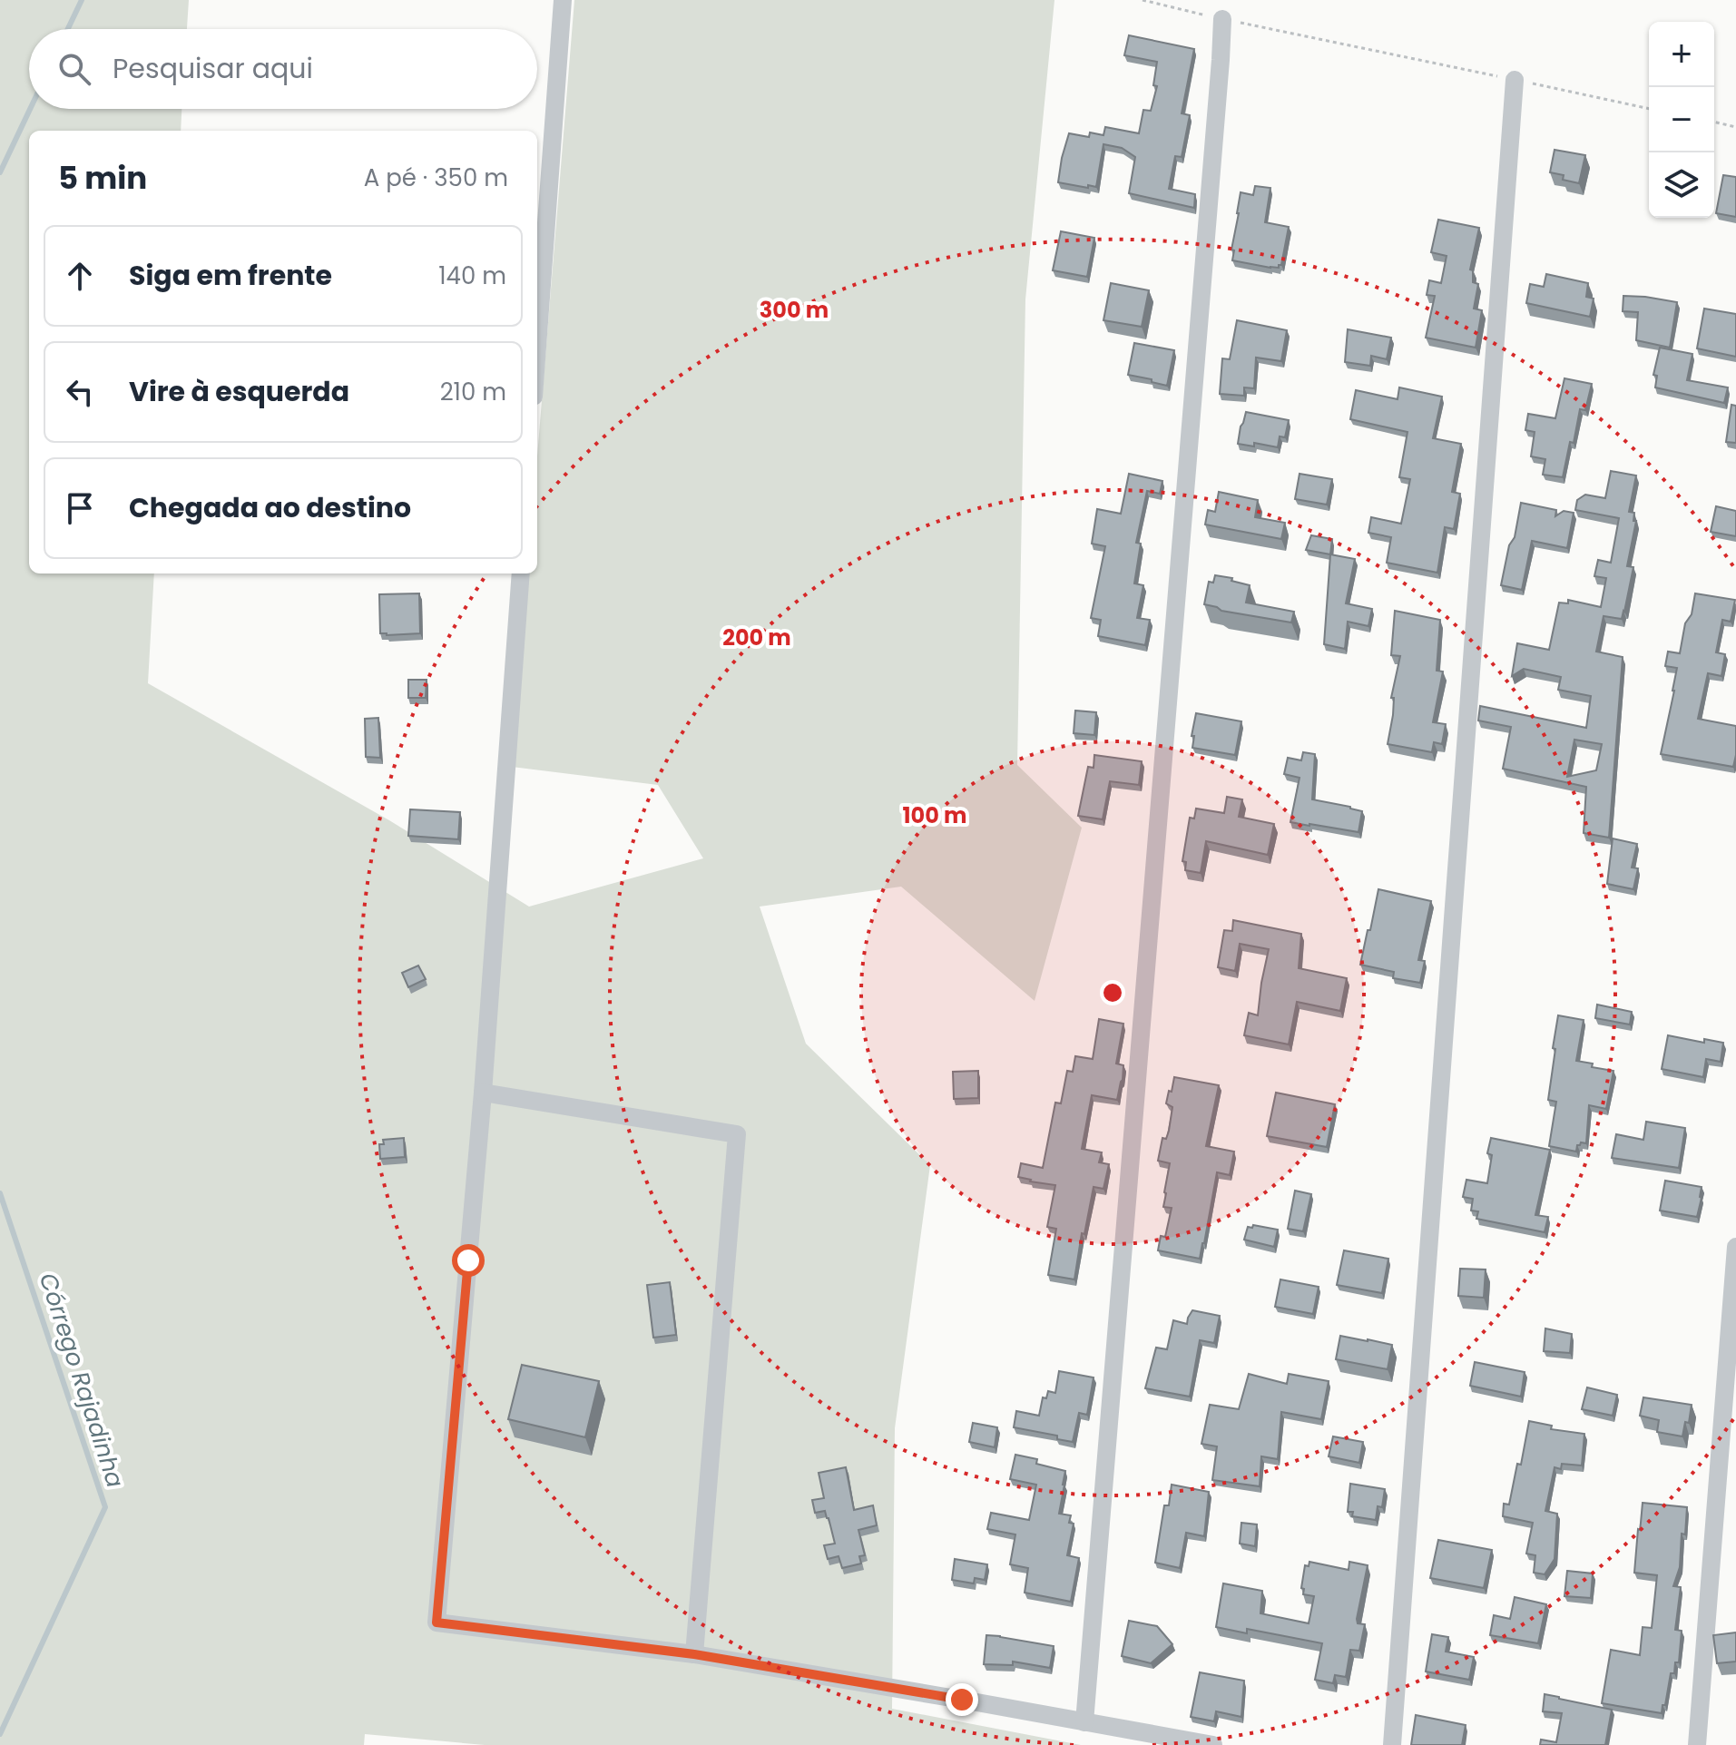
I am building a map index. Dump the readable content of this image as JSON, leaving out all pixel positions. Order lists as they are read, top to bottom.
{
  "water": ["Córrego Rajadinha"],
  "page": {
    "map_buttons": ["+", "−"],
    "search": "Pesquisar aqui",
    "heading": ["5 min", "A pé · 350 m"],
    "list": [
      ["Siga em frente", "140 m"],
      ["Vire à esquerda", "210 m"],
      "Chegada ao destino"
    ]
  },
  "rings": ["300 m", "200 m", "100 m"]
}
